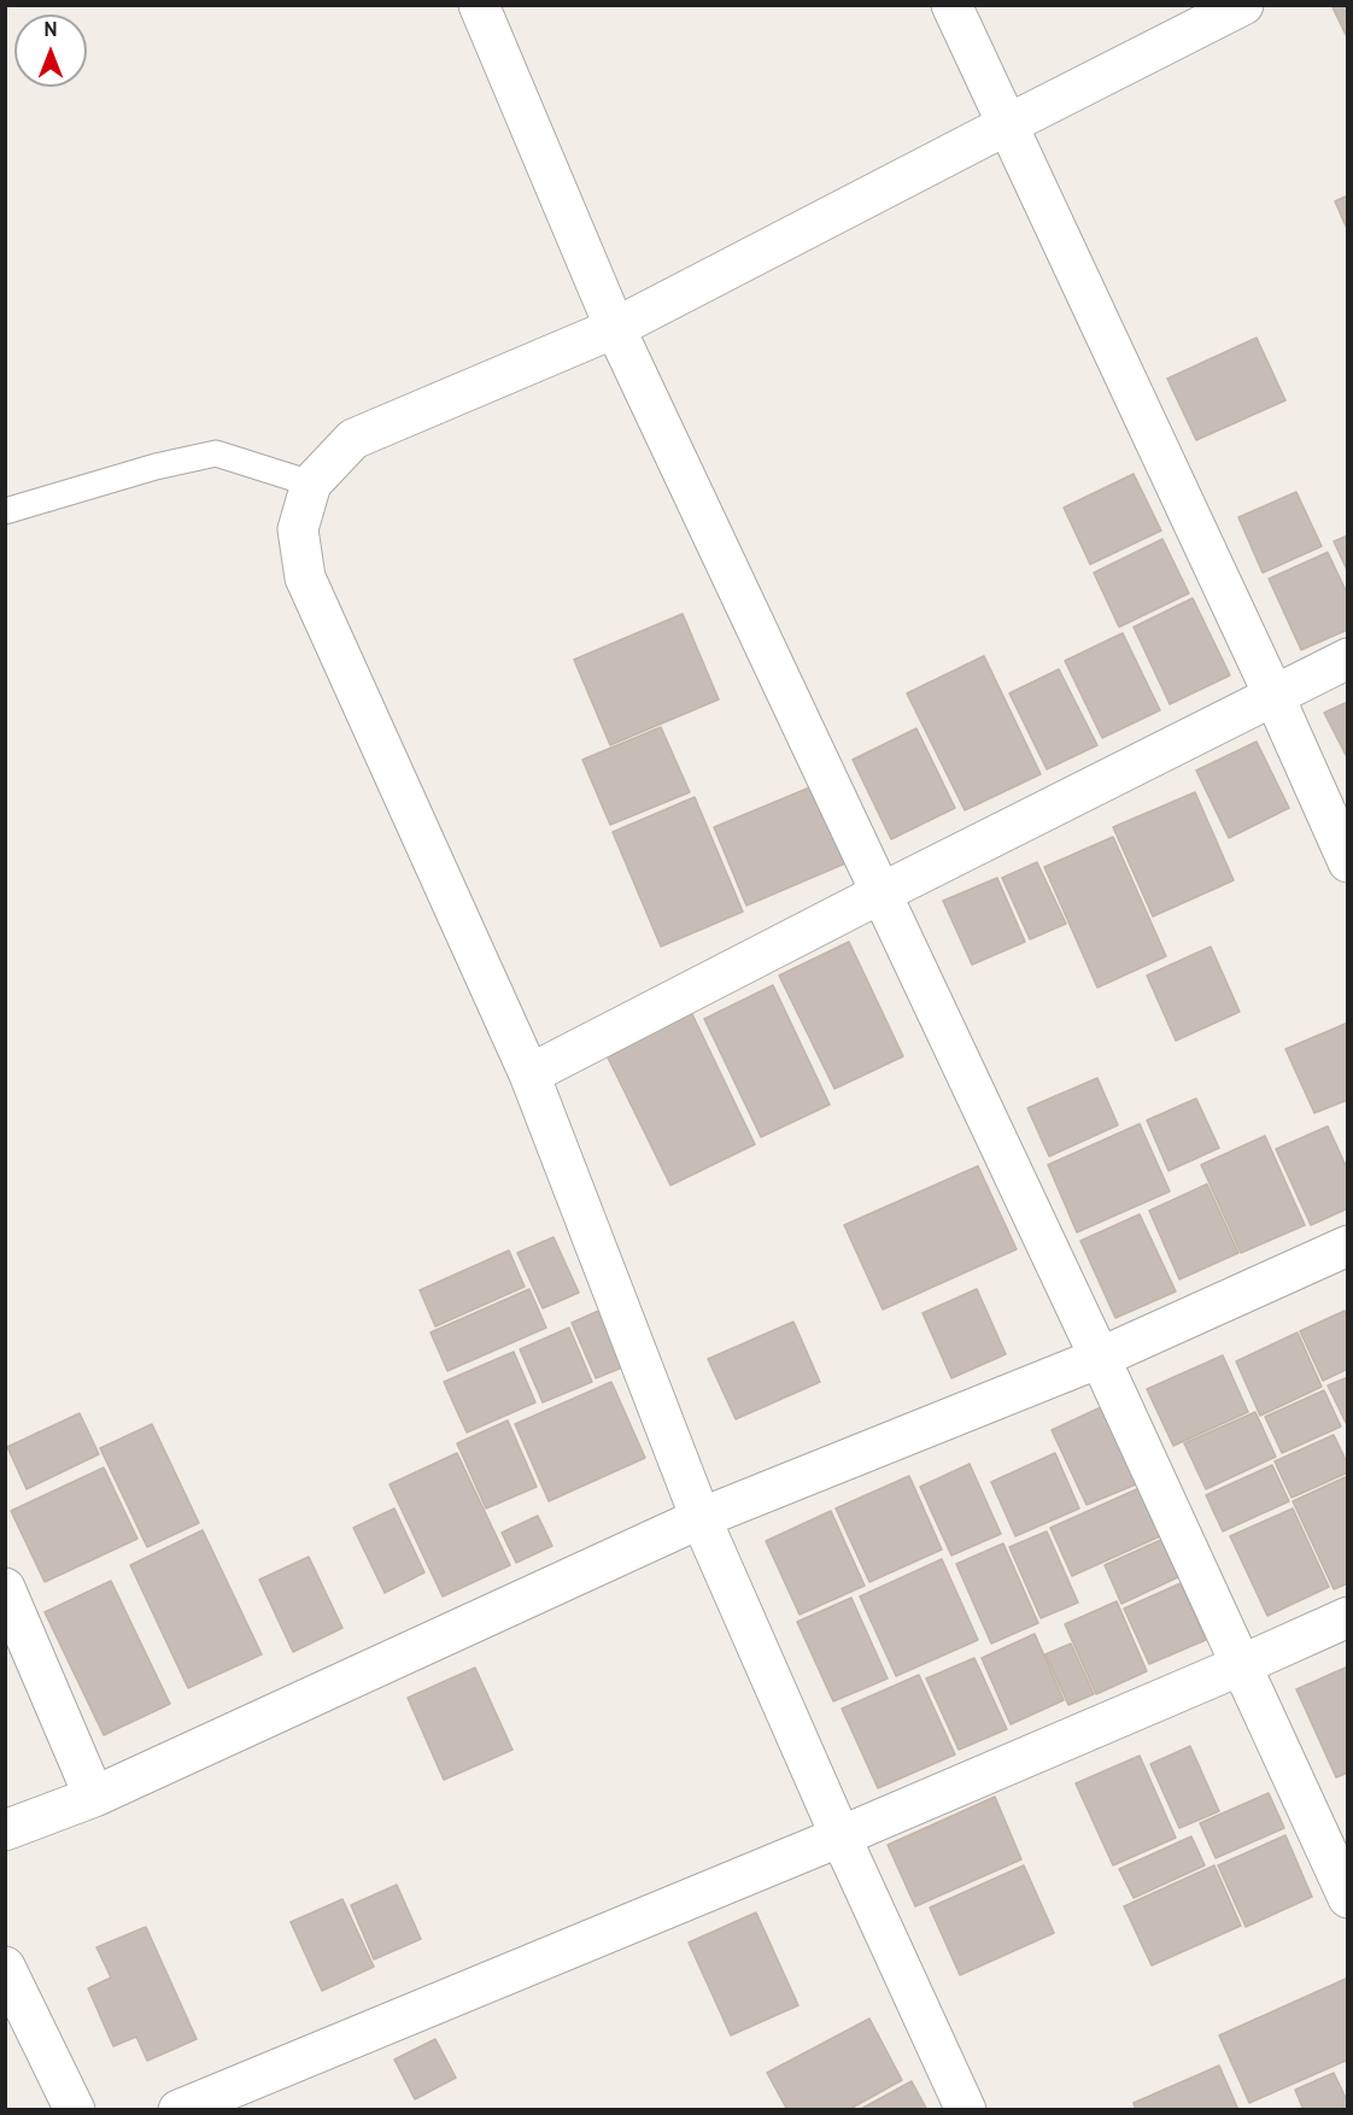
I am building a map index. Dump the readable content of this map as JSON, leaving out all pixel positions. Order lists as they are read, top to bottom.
{
  "north": "top"
}
